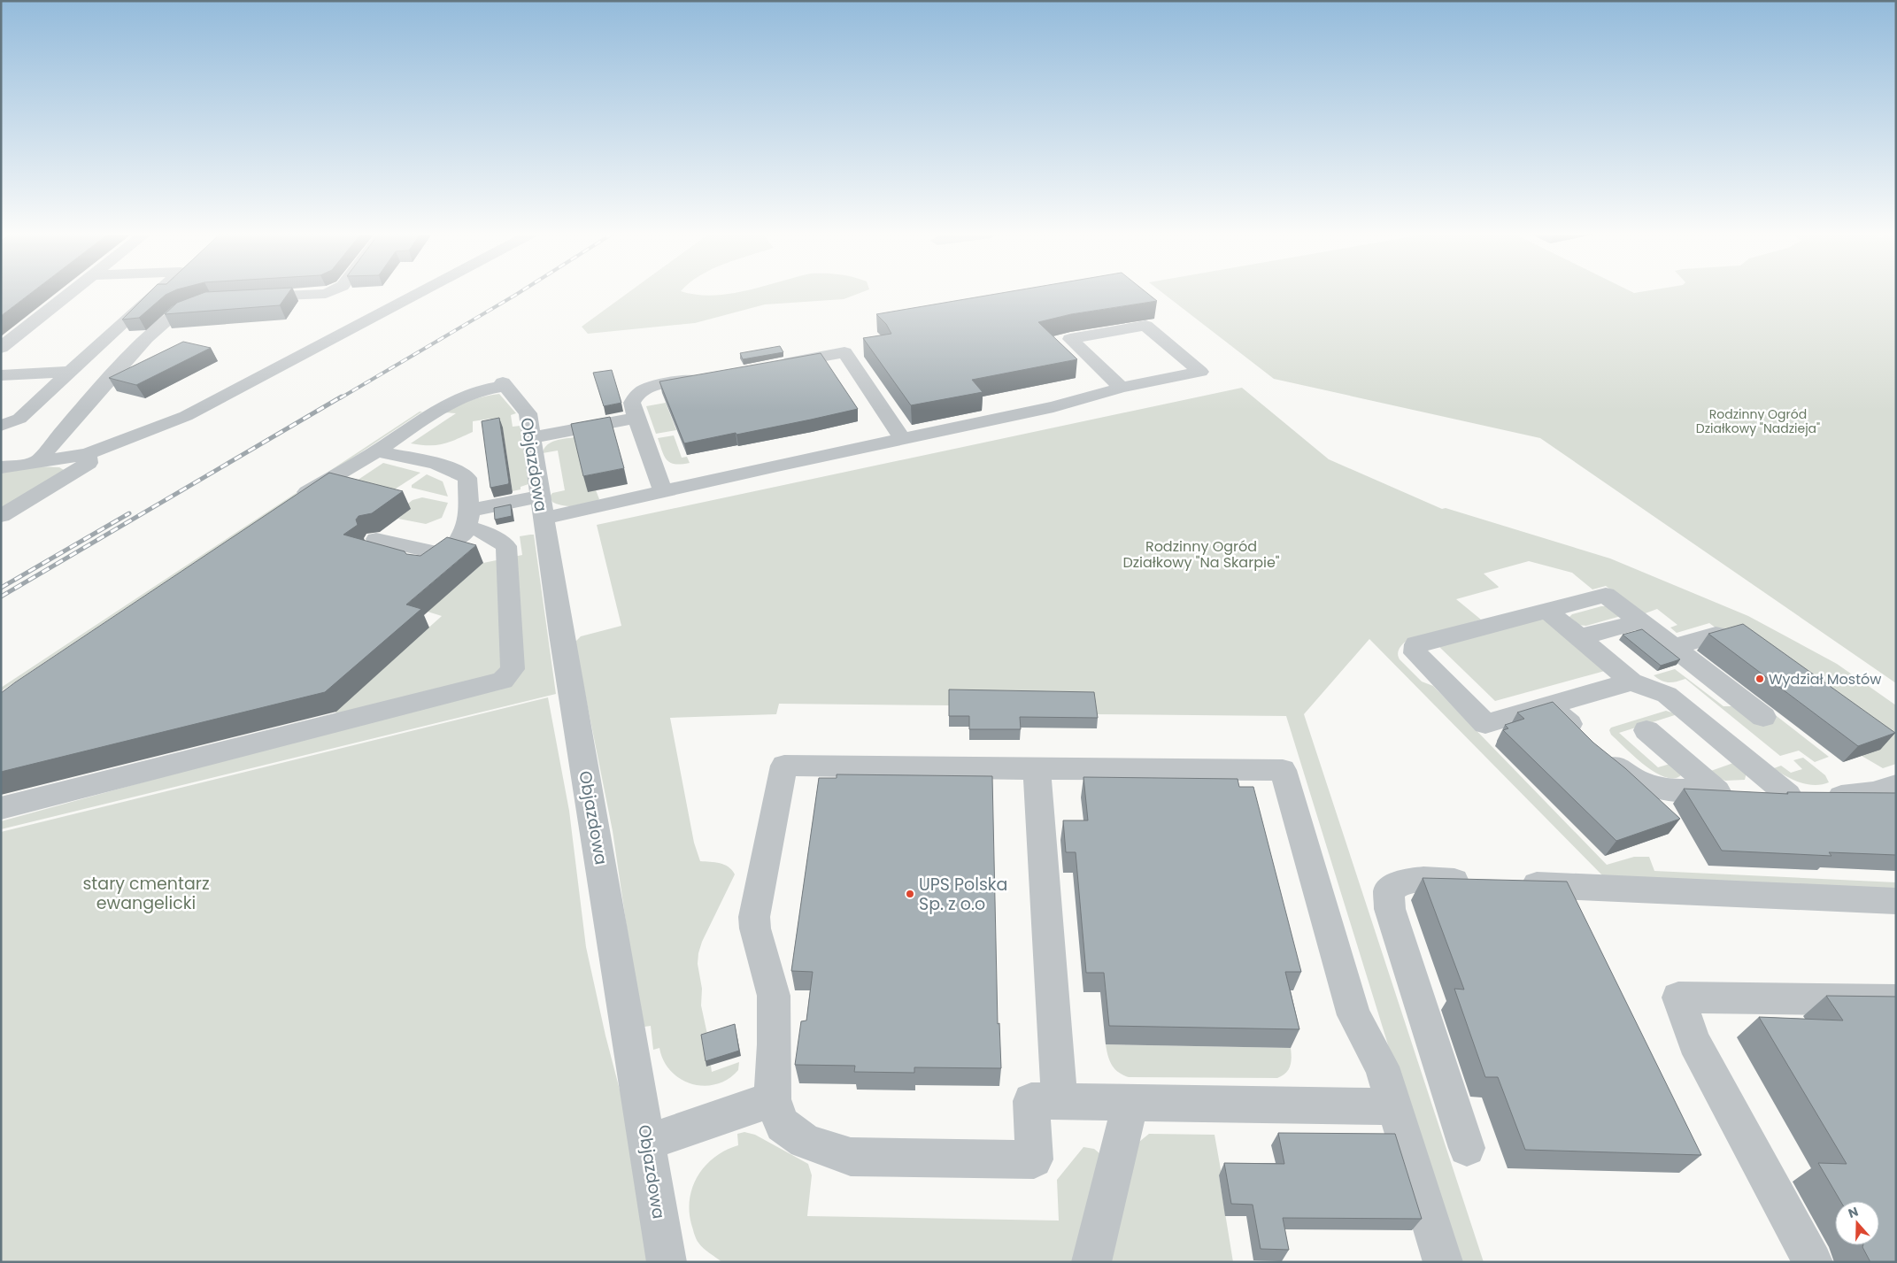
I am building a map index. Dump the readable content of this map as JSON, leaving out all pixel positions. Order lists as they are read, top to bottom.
{
  "streets": {
    "street": ["Objazdowa"]
  },
  "parks": ["Rodzinny Ogród Działkowy \"Nadzieja\"", "Rodzinny Ogród Działkowy \"Na Skarpie\"", "stary cmentarz ewangelicki"],
  "places": ["Wydział Mostów", "UPS Polska Sp. z o.o"],
  "north": "top"
}
